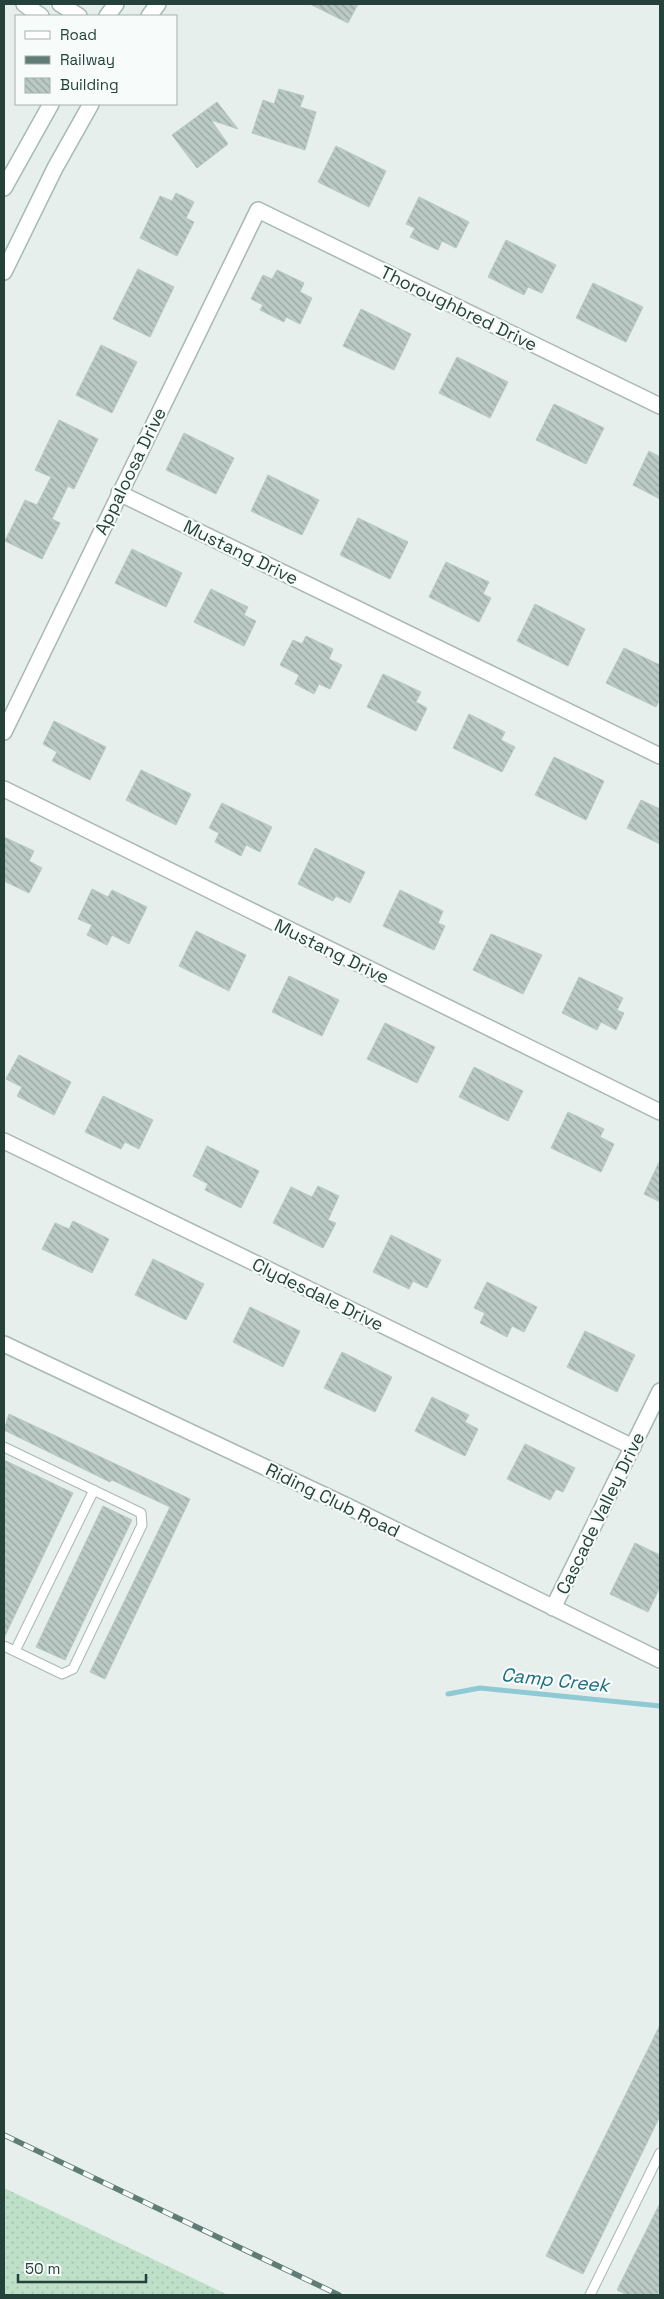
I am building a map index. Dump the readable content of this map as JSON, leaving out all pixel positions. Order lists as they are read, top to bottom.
{
  "streets": {
    "street": [
      "Thoroughbred Drive",
      "Appaloosa Drive",
      "Mustang Drive",
      "Clydesdale Drive",
      "Riding Club Road",
      "Cascade Valley Drive"
    ]
  },
  "crossings": [
    ["Thoroughbred Drive", "Appaloosa Drive"],
    ["Appaloosa Drive", "Mustang Drive"],
    ["Clydesdale Drive", "Cascade Valley Drive"],
    ["Riding Club Road", "Cascade Valley Drive"]
  ],
  "water": ["Camp Creek"],
  "legend": ["Road", "Railway", "Building"],
  "scale_bar": "50 m"
}
